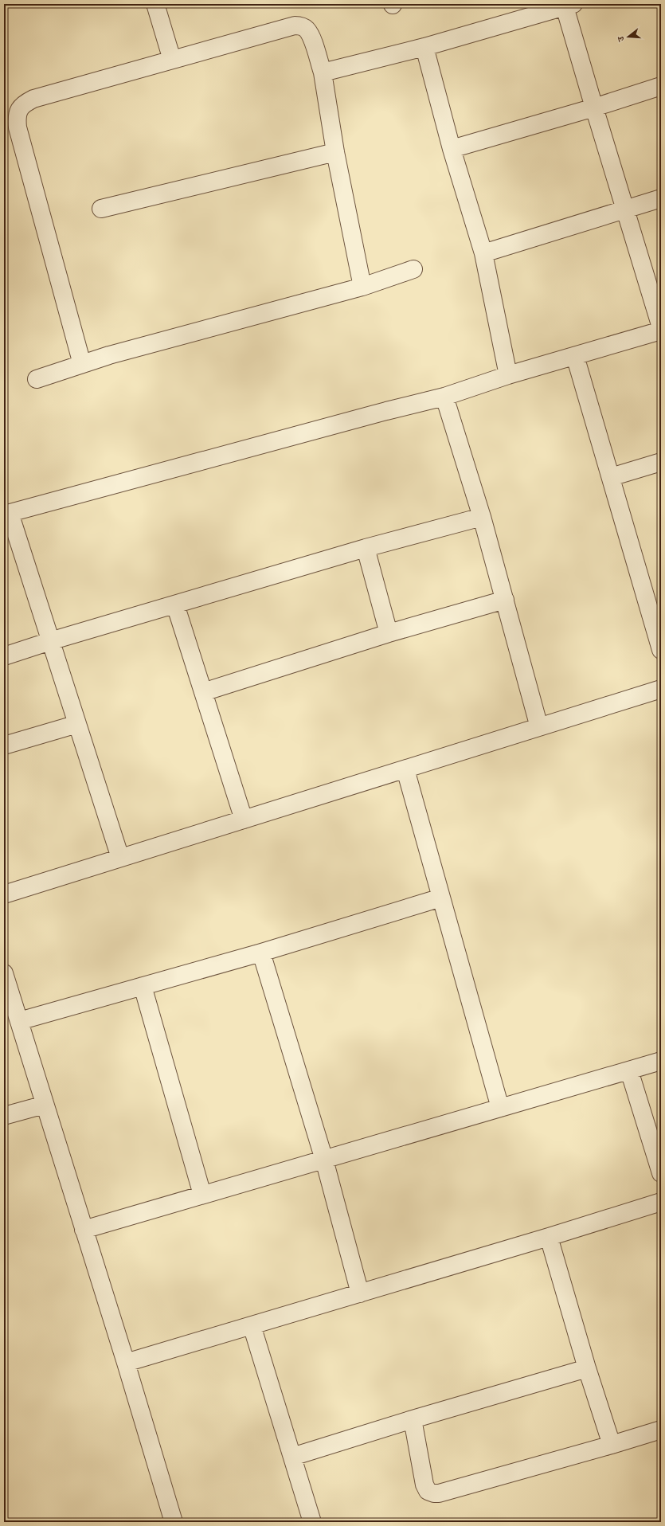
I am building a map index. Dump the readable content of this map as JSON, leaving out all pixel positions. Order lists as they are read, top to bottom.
{
  "north": "left"
}
